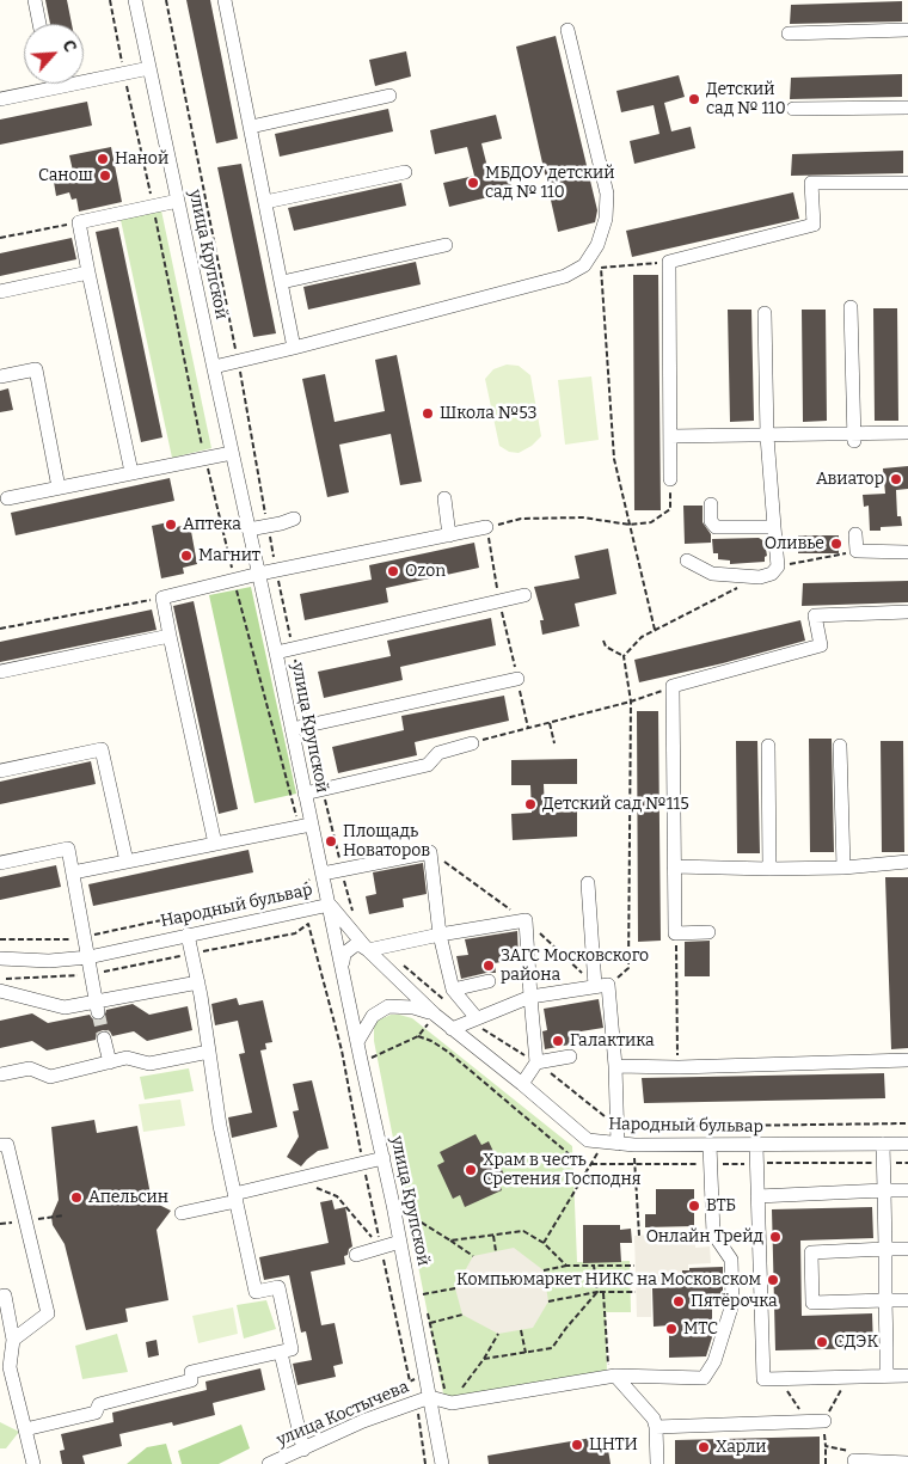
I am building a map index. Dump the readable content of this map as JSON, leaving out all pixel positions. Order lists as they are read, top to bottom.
{
  "streets": {
    "street": ["улица Крупской", "Народный бульвар", "улица Костычева"]
  },
  "crossings": [
    ["улица Крупской", "Народный бульвар"],
    ["улица Крупской", "улица Костычева"]
  ],
  "places": [
    "Детский сад № 110",
    "Наной",
    "Санош",
    "МБДОУ детский сад № 110",
    "Школа №53",
    "Авиатор",
    "Аптека",
    "Оливье",
    "Магнит",
    "Ozon",
    "Детский сад №115",
    "Площадь Новаторов",
    "ЗАГС Московского района",
    "Галактика",
    "Храм в честь Сретения Господня",
    "Апельсин",
    "ВТБ",
    "Онлайн Трейд",
    "Компьюмаркет НИКС на Московском",
    "Пятёрочка",
    "МТС",
    "СДЭК",
    "ЦНТИ",
    "Харли"
  ],
  "north": "top right"
}
